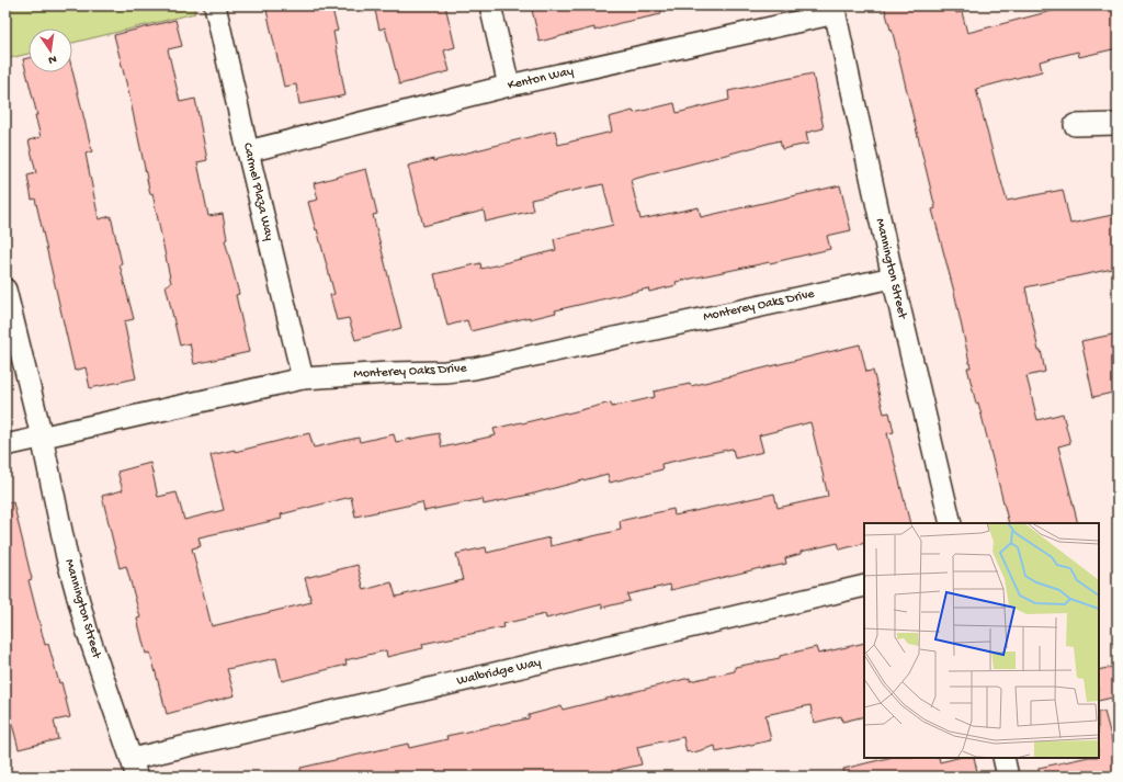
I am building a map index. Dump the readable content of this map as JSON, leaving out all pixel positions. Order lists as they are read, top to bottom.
{
  "streets": {
    "street": [
      "Kenton Way",
      "Carmel Plaza Way",
      "Mannington Street",
      "Monterey Oaks Drive",
      "Walbridge Way"
    ]
  },
  "crossings": [
    ["Kenton Way", "Carmel Plaza Way"],
    ["Kenton Way", "Mannington Street"],
    ["Carmel Plaza Way", "Monterey Oaks Drive"],
    ["Mannington Street", "Monterey Oaks Drive"],
    ["Mannington Street", "Walbridge Way"]
  ],
  "north": "bottom"
}
